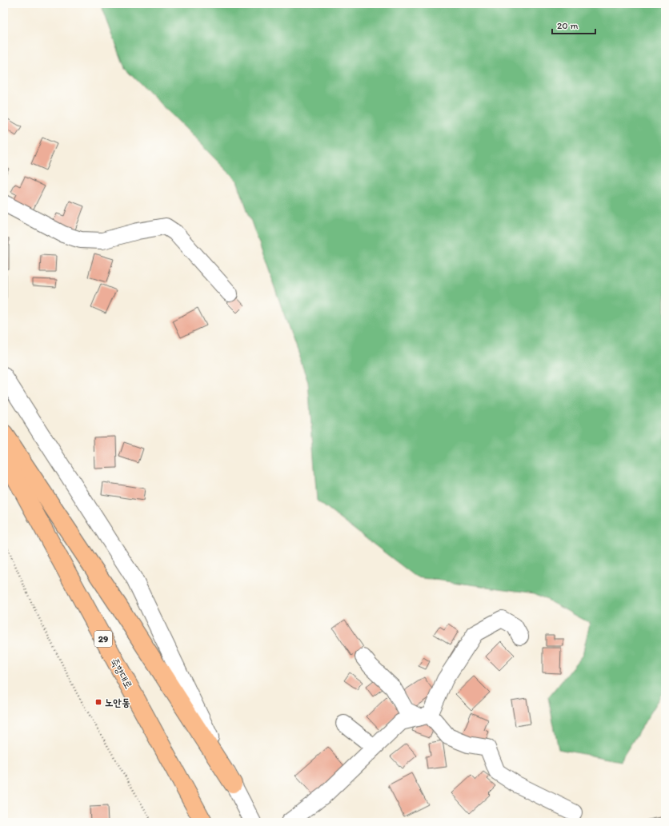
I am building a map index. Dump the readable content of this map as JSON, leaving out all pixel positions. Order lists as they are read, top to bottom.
{
  "streets": {
    "main road": ["29", "죽향대로"]
  },
  "places": {
    "transit": ["노안동"]
  },
  "scale_bar": "20 m"
}
